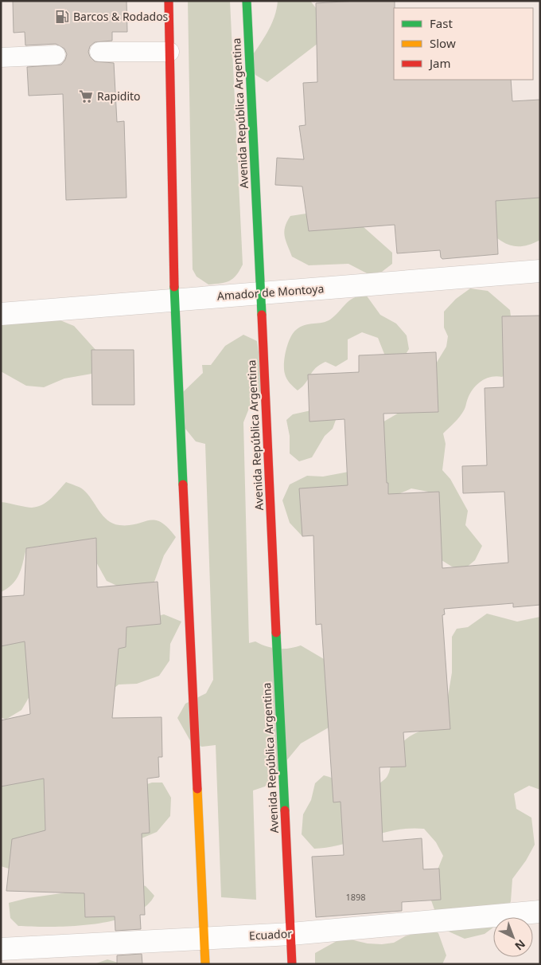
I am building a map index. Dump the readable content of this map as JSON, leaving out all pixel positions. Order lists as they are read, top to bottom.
{
  "streets": {
    "main road": ["Avenida República Argentina"],
    "street": ["Amador de Montoya", "Ecuador"]
  },
  "crossings": [
    ["Avenida República Argentina", "Amador de Montoya"],
    ["Avenida República Argentina", "Ecuador"]
  ],
  "places": {
    "fuel station": ["Barcos & Rodados"],
    "supermarket": ["Rapidito"]
  },
  "house_numbers": ["1898"],
  "legend": ["Fast", "Slow", "Jam"],
  "north": "bottom right"
}
